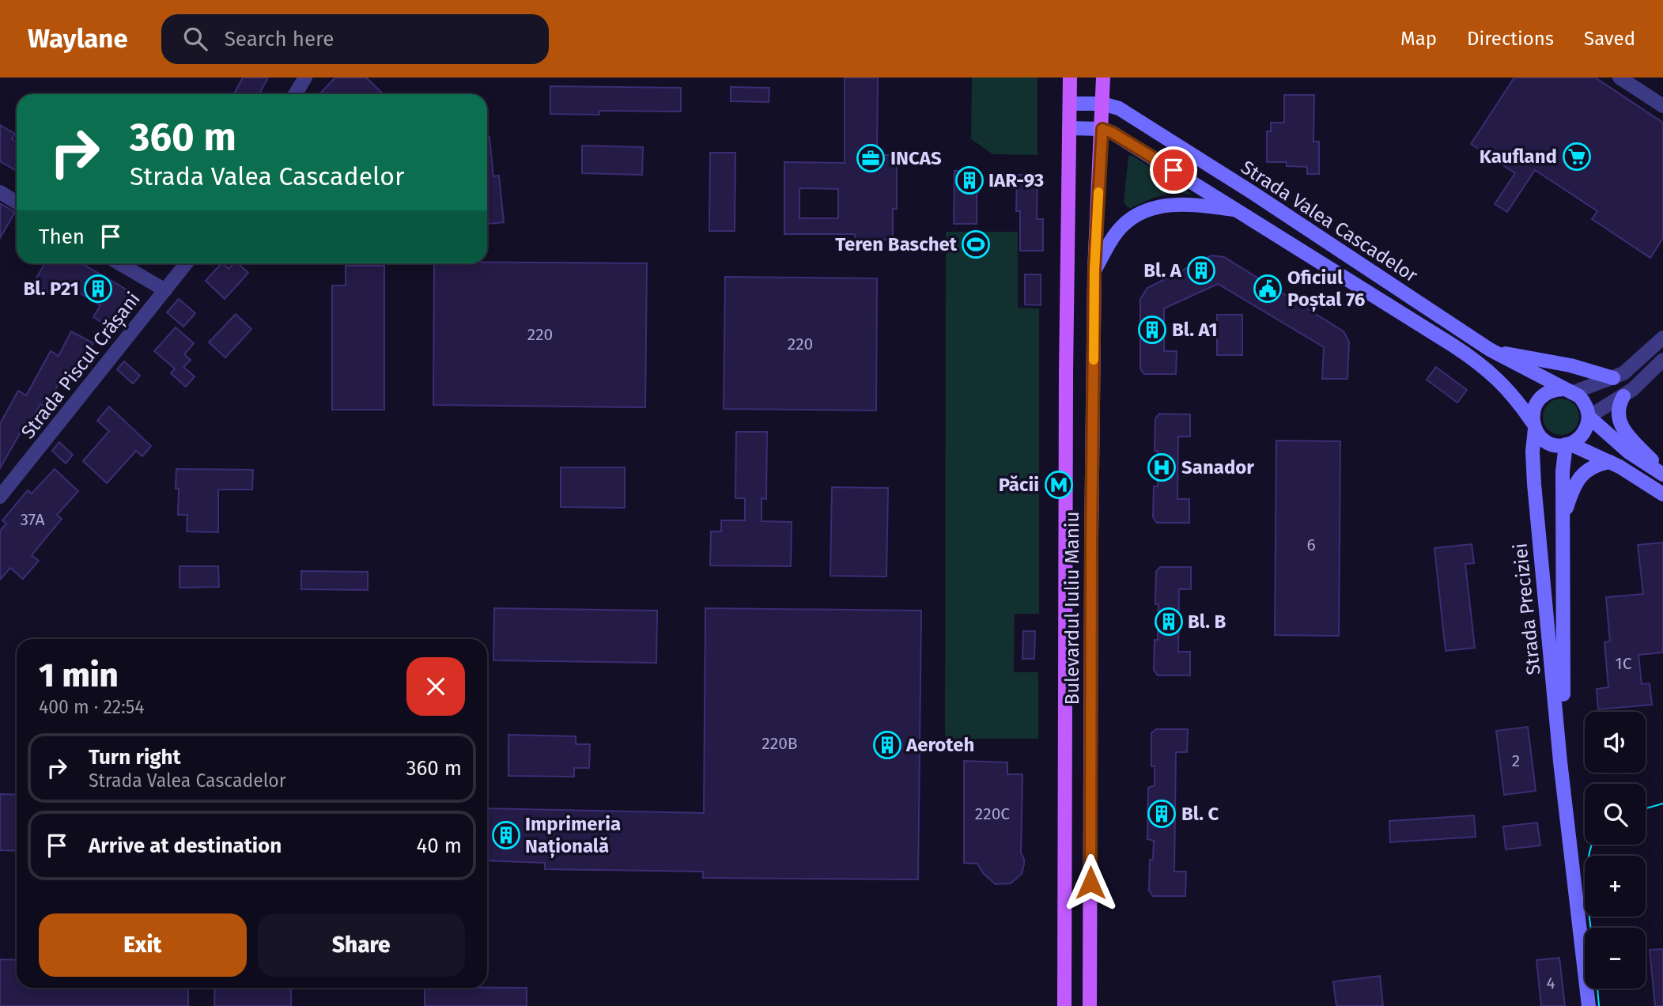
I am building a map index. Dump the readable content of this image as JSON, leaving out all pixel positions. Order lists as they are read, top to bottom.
{
  "streets": {
    "main road": ["Strada Valea Cascadelor", "Bulevardul Iuliu Maniu", "Strada Preciziei"],
    "street": ["Strada Piscul Crășani"]
  },
  "crossings": [
    ["Strada Valea Cascadelor", "Bulevardul Iuliu Maniu"],
    ["Strada Valea Cascadelor", "Strada Preciziei"]
  ],
  "places": {
    "supermarket": ["Kaufland"],
    "office": ["INCAS"],
    "building": [
      "IAR-93",
      "Bl. A",
      "Bl. P21",
      "Bl. A1",
      "Bl. B",
      "Aeroteh",
      "Bl. C",
      "Imprimeria Națională"
    ],
    "sports": ["Teren Baschet"],
    "public building": ["Oficiul Poștal 76"],
    "hospital": ["Sanador"],
    "metro station": ["Păcii"]
  },
  "house_numbers": [
    "220",
    "220",
    "37A",
    "6",
    "1C",
    "220B",
    "2",
    "220C",
    "4"
  ],
  "page": {
    "header": "Waylane",
    "search": "Search here",
    "nav": ["Map", "Directions", "Saved"],
    "turn": ["360 m", "Strada Valea Cascadelor"],
    "then": "Then",
    "heading": ["1 min", "400 m · 22:54"],
    "map_buttons": ["+", "−"],
    "list": [
      {
        "name": "Turn right",
        "note": "Strada Valea Cascadelor",
        "value": "360 m"
      },
      {
        "name": "Arrive at destination",
        "value": "40 m"
      }
    ],
    "buttons": ["Exit", "Share"]
  }
}
